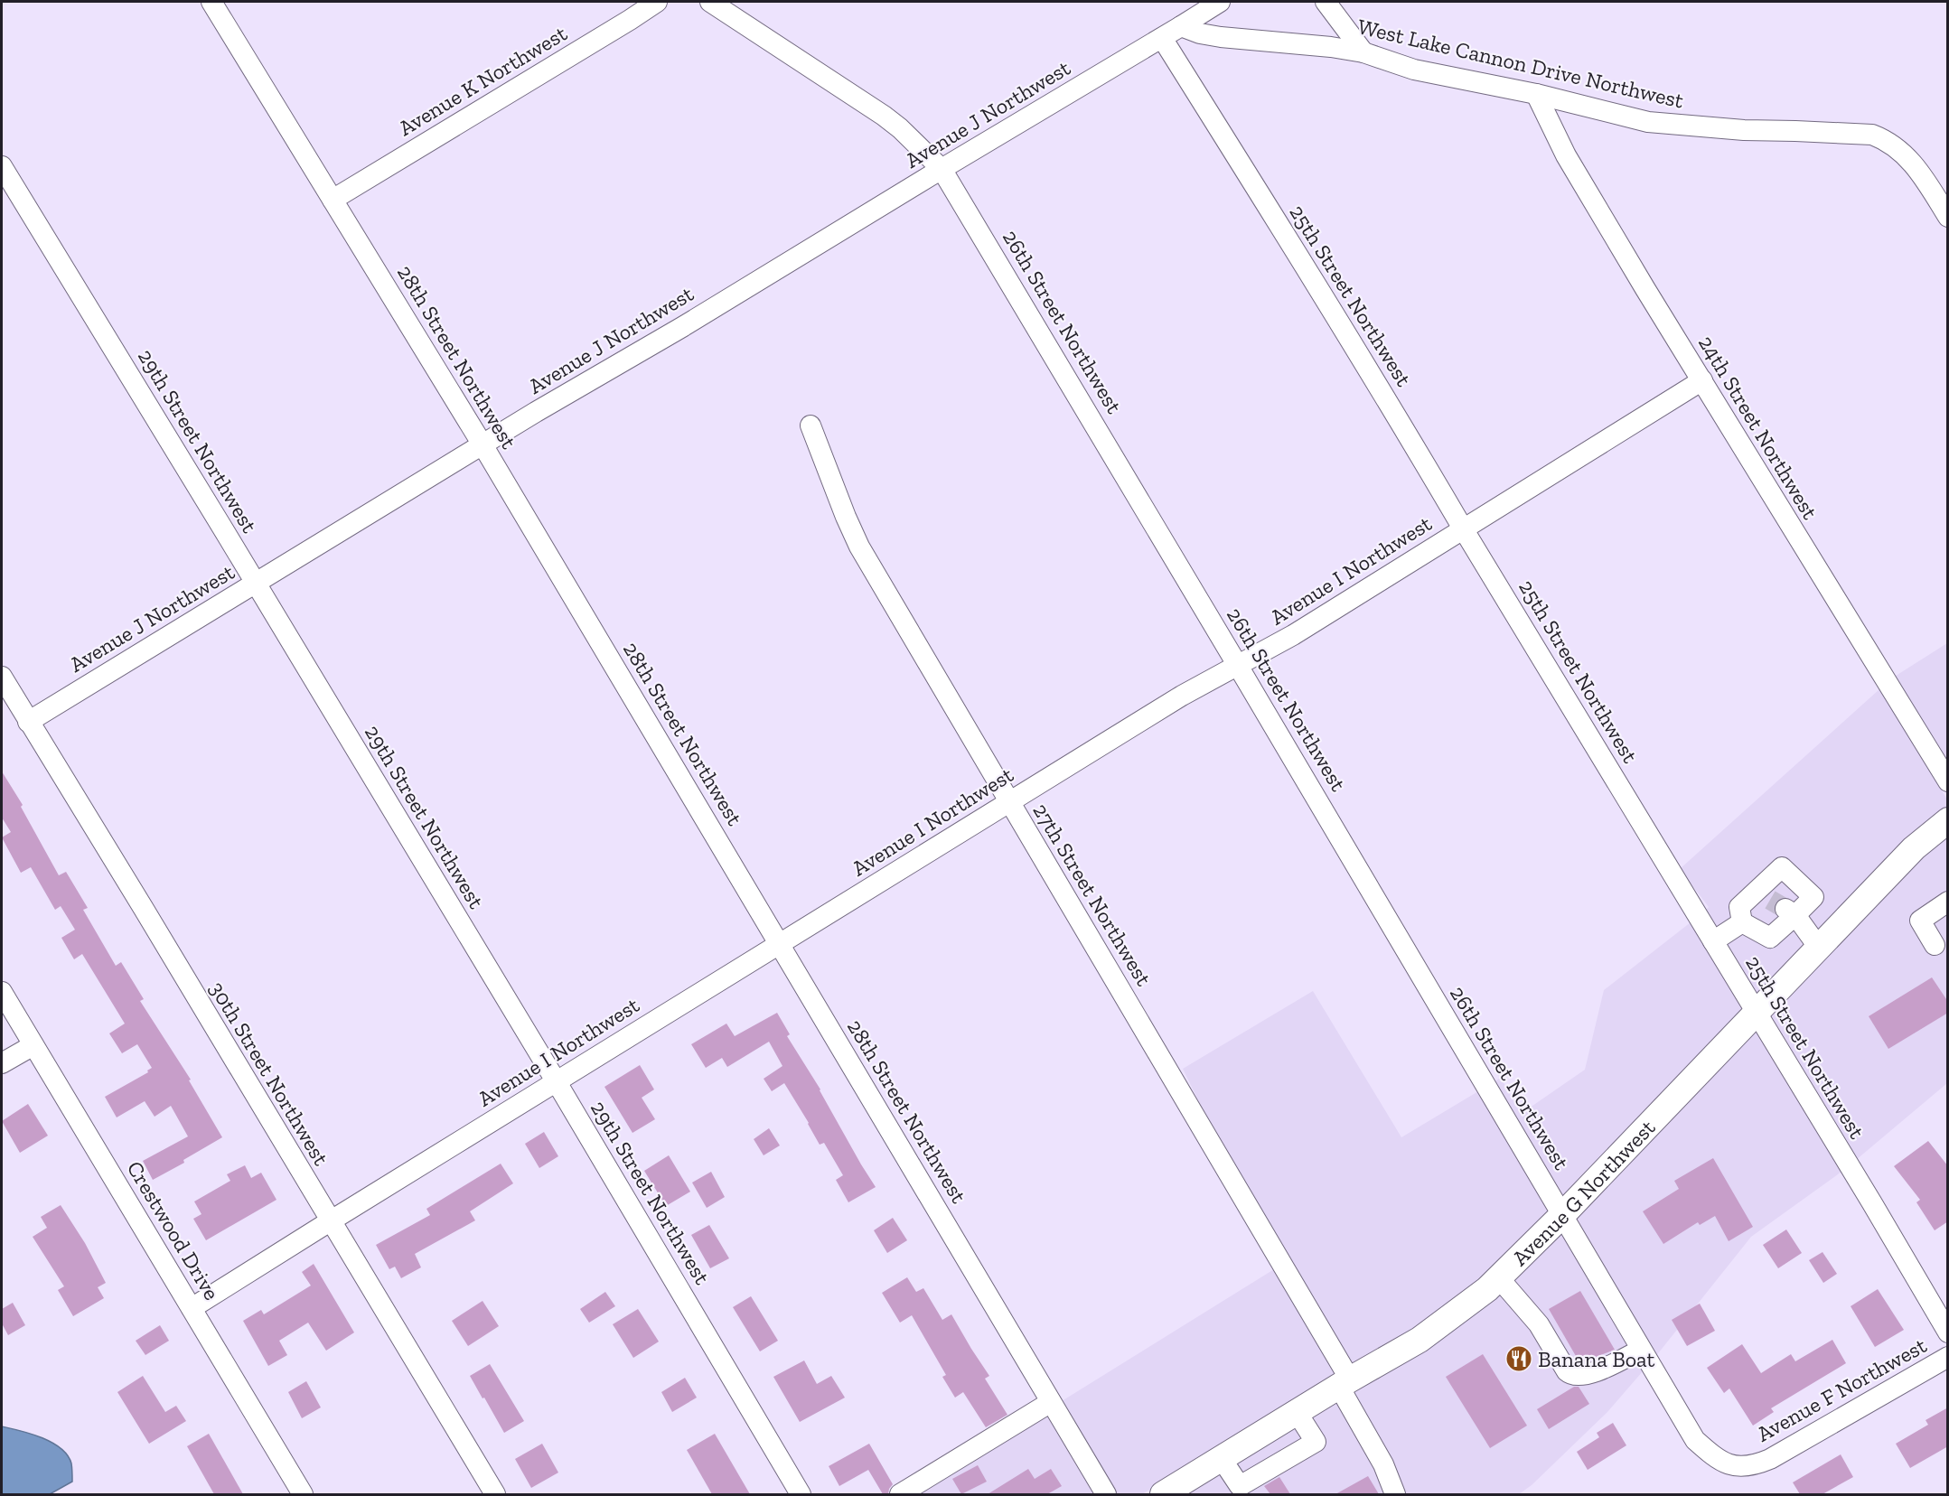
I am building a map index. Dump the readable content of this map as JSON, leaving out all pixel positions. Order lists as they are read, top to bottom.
{
  "streets": {
    "main road": ["Avenue G Northwest"],
    "street": [
      "West Lake Cannon Drive Northwest",
      "Avenue K Northwest",
      "Avenue J Northwest",
      "25th Street Northwest",
      "26th Street Northwest",
      "28th Street Northwest",
      "24th Street Northwest",
      "29th Street Northwest",
      "Avenue I Northwest",
      "27th Street Northwest",
      "30th Street Northwest",
      "Crestwood Drive",
      "Avenue F Northwest"
    ]
  },
  "crossings": [
    ["West Lake Cannon Drive Northwest", "Avenue J Northwest"],
    ["West Lake Cannon Drive Northwest", "24th Street Northwest"],
    ["Avenue K Northwest", "28th Street Northwest"],
    ["Avenue J Northwest", "25th Street Northwest"],
    ["Avenue J Northwest", "26th Street Northwest"],
    ["Avenue J Northwest", "28th Street Northwest"],
    ["Avenue J Northwest", "29th Street Northwest"],
    ["Avenue J Northwest", "30th Street Northwest"],
    ["25th Street Northwest", "Avenue I Northwest"],
    ["25th Street Northwest", "Avenue G Northwest"],
    ["26th Street Northwest", "Avenue I Northwest"],
    ["26th Street Northwest", "Avenue G Northwest"],
    ["26th Street Northwest", "Avenue F Northwest"],
    ["28th Street Northwest", "Avenue I Northwest"],
    ["24th Street Northwest", "Avenue I Northwest"],
    ["29th Street Northwest", "Avenue I Northwest"],
    ["Avenue I Northwest", "27th Street Northwest"],
    ["Avenue I Northwest", "30th Street Northwest"],
    ["Avenue I Northwest", "Crestwood Drive"],
    ["27th Street Northwest", "Avenue G Northwest"]
  ],
  "places": {
    "restaurant": ["Banana Boat"]
  }
}
